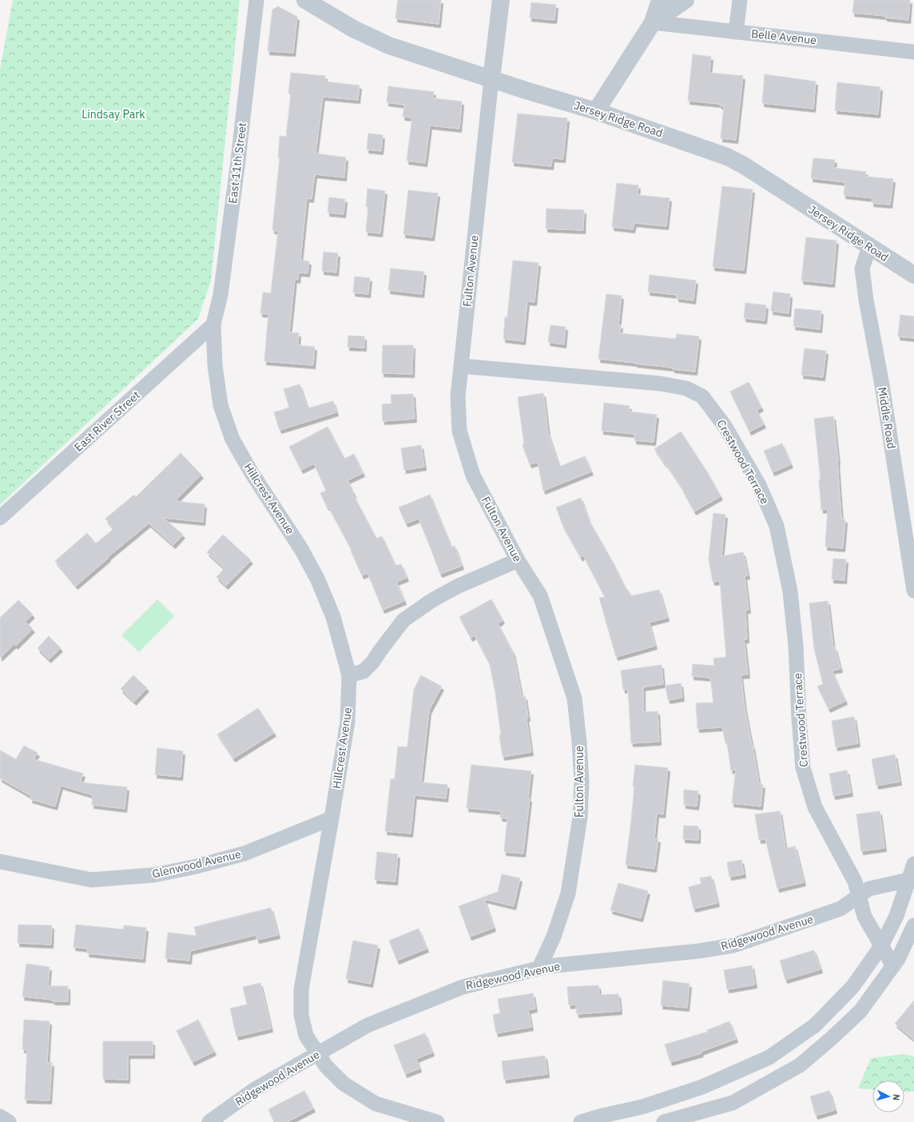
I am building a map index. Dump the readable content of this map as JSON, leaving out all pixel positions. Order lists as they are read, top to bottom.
{
  "streets": {
    "street": [
      "Belle Avenue",
      "Jersey Ridge Road",
      "East 11th Street",
      "Fulton Avenue",
      "Middle Road",
      "East River Street",
      "Crestwood Terrace",
      "Hillcrest Avenue",
      "Glenwood Avenue",
      "Ridgewood Avenue"
    ]
  },
  "crossings": [
    ["Jersey Ridge Road", "Fulton Avenue"],
    ["Jersey Ridge Road", "Middle Road"],
    ["East 11th Street", "East River Street"],
    ["East 11th Street", "Hillcrest Avenue"],
    ["Fulton Avenue", "Crestwood Terrace"],
    ["Fulton Avenue", "Ridgewood Avenue"],
    ["East River Street", "Hillcrest Avenue"],
    ["Crestwood Terrace", "Ridgewood Avenue"],
    ["Hillcrest Avenue", "Glenwood Avenue"],
    ["Hillcrest Avenue", "Ridgewood Avenue"]
  ],
  "parks": ["Lindsay Park"],
  "north": "right"
}
